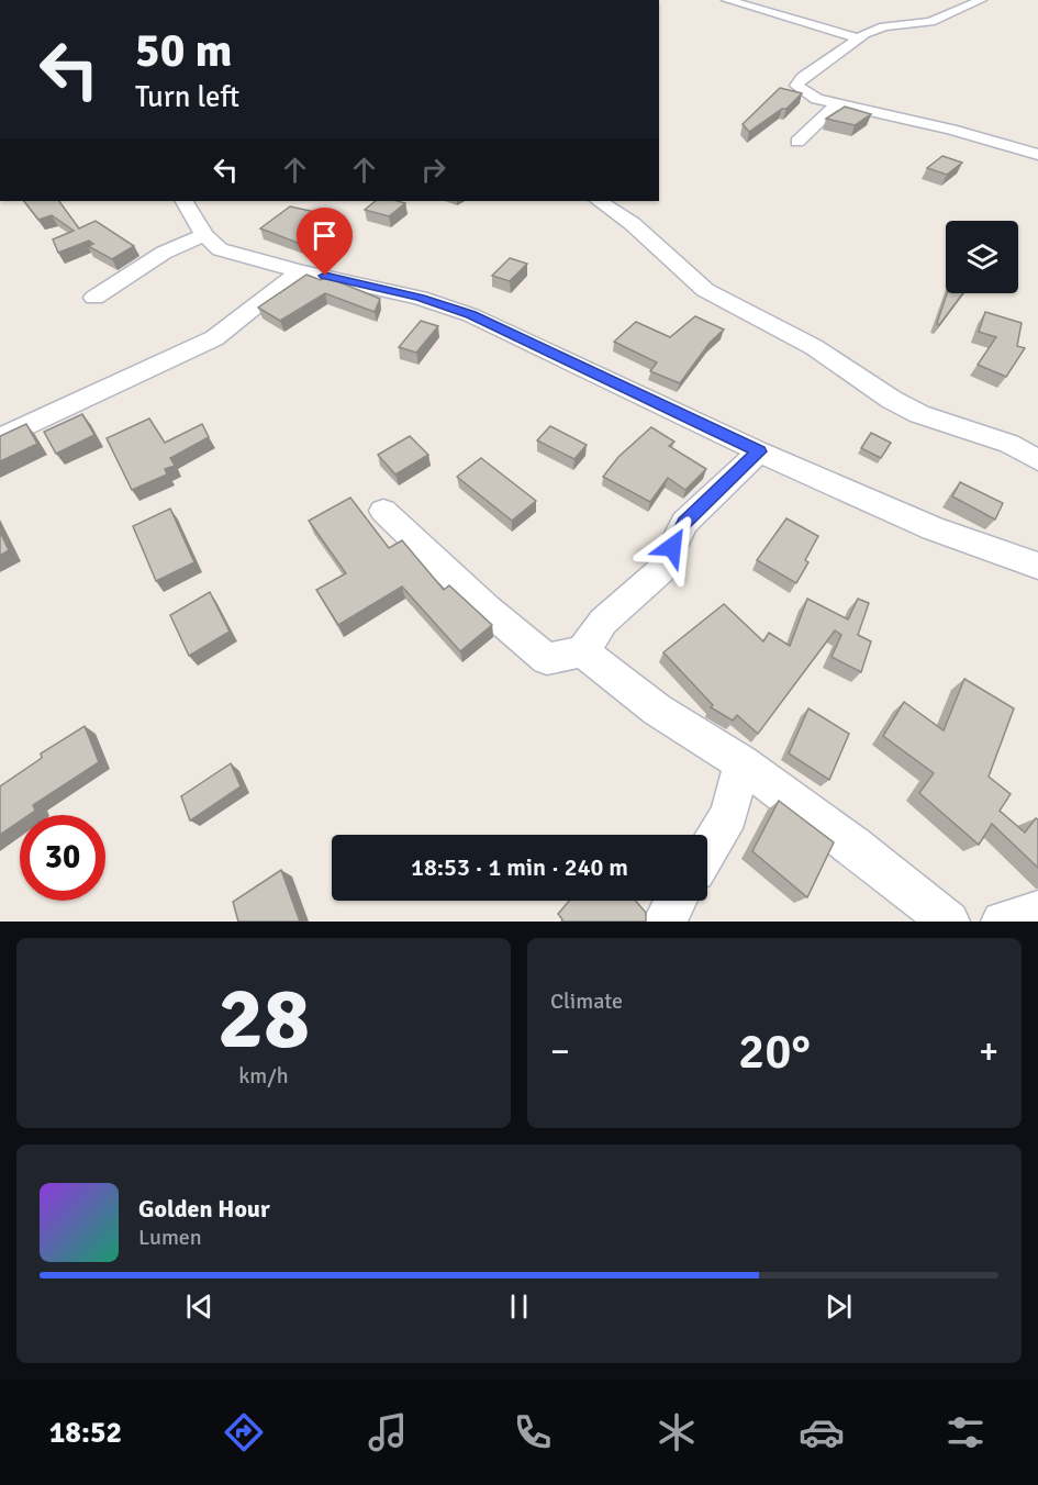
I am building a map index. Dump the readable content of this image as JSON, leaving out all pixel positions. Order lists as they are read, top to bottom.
{
  "page": {
    "turn": ["50 m", "Turn left"],
    "limit": "30",
    "trip": "18:53 · 1 min · 240 m",
    "tile": [
      ["28", "km/h"],
      "Climate"
    ],
    "heat": ["−", "20°", "+"],
    "song": ["Golden Hour", "Lumen"],
    "tabs": "18:52"
  }
}
